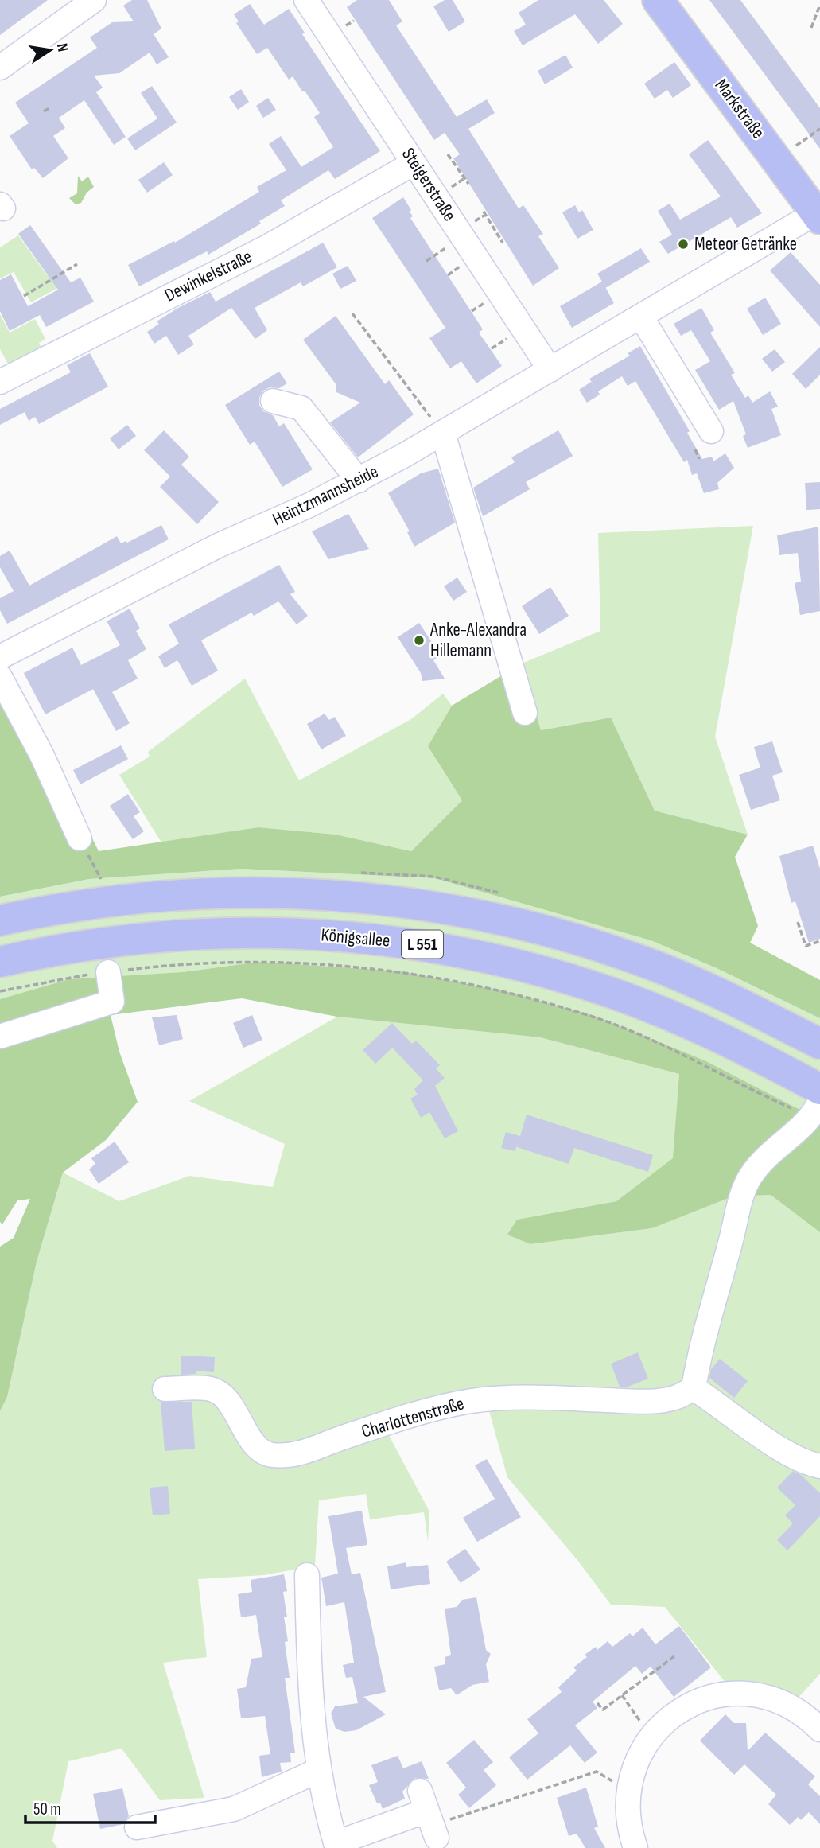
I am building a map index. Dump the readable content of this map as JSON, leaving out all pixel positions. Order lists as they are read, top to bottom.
{
  "streets": {
    "main road": ["Markstraße", "Königsallee", "L 551"],
    "street": [
      "Steigerstraße",
      "Dewinkelstraße",
      "Heintzmannsheide",
      "Charlottenstraße"
    ]
  },
  "crossings": [
    ["Markstraße", "Heintzmannsheide"],
    ["Steigerstraße", "Dewinkelstraße"],
    ["Steigerstraße", "Heintzmannsheide"]
  ],
  "places": ["Meteor Getränke", "Anke-Alexandra Hillemann"],
  "scale_bar": "50 m",
  "north": "right"
}
